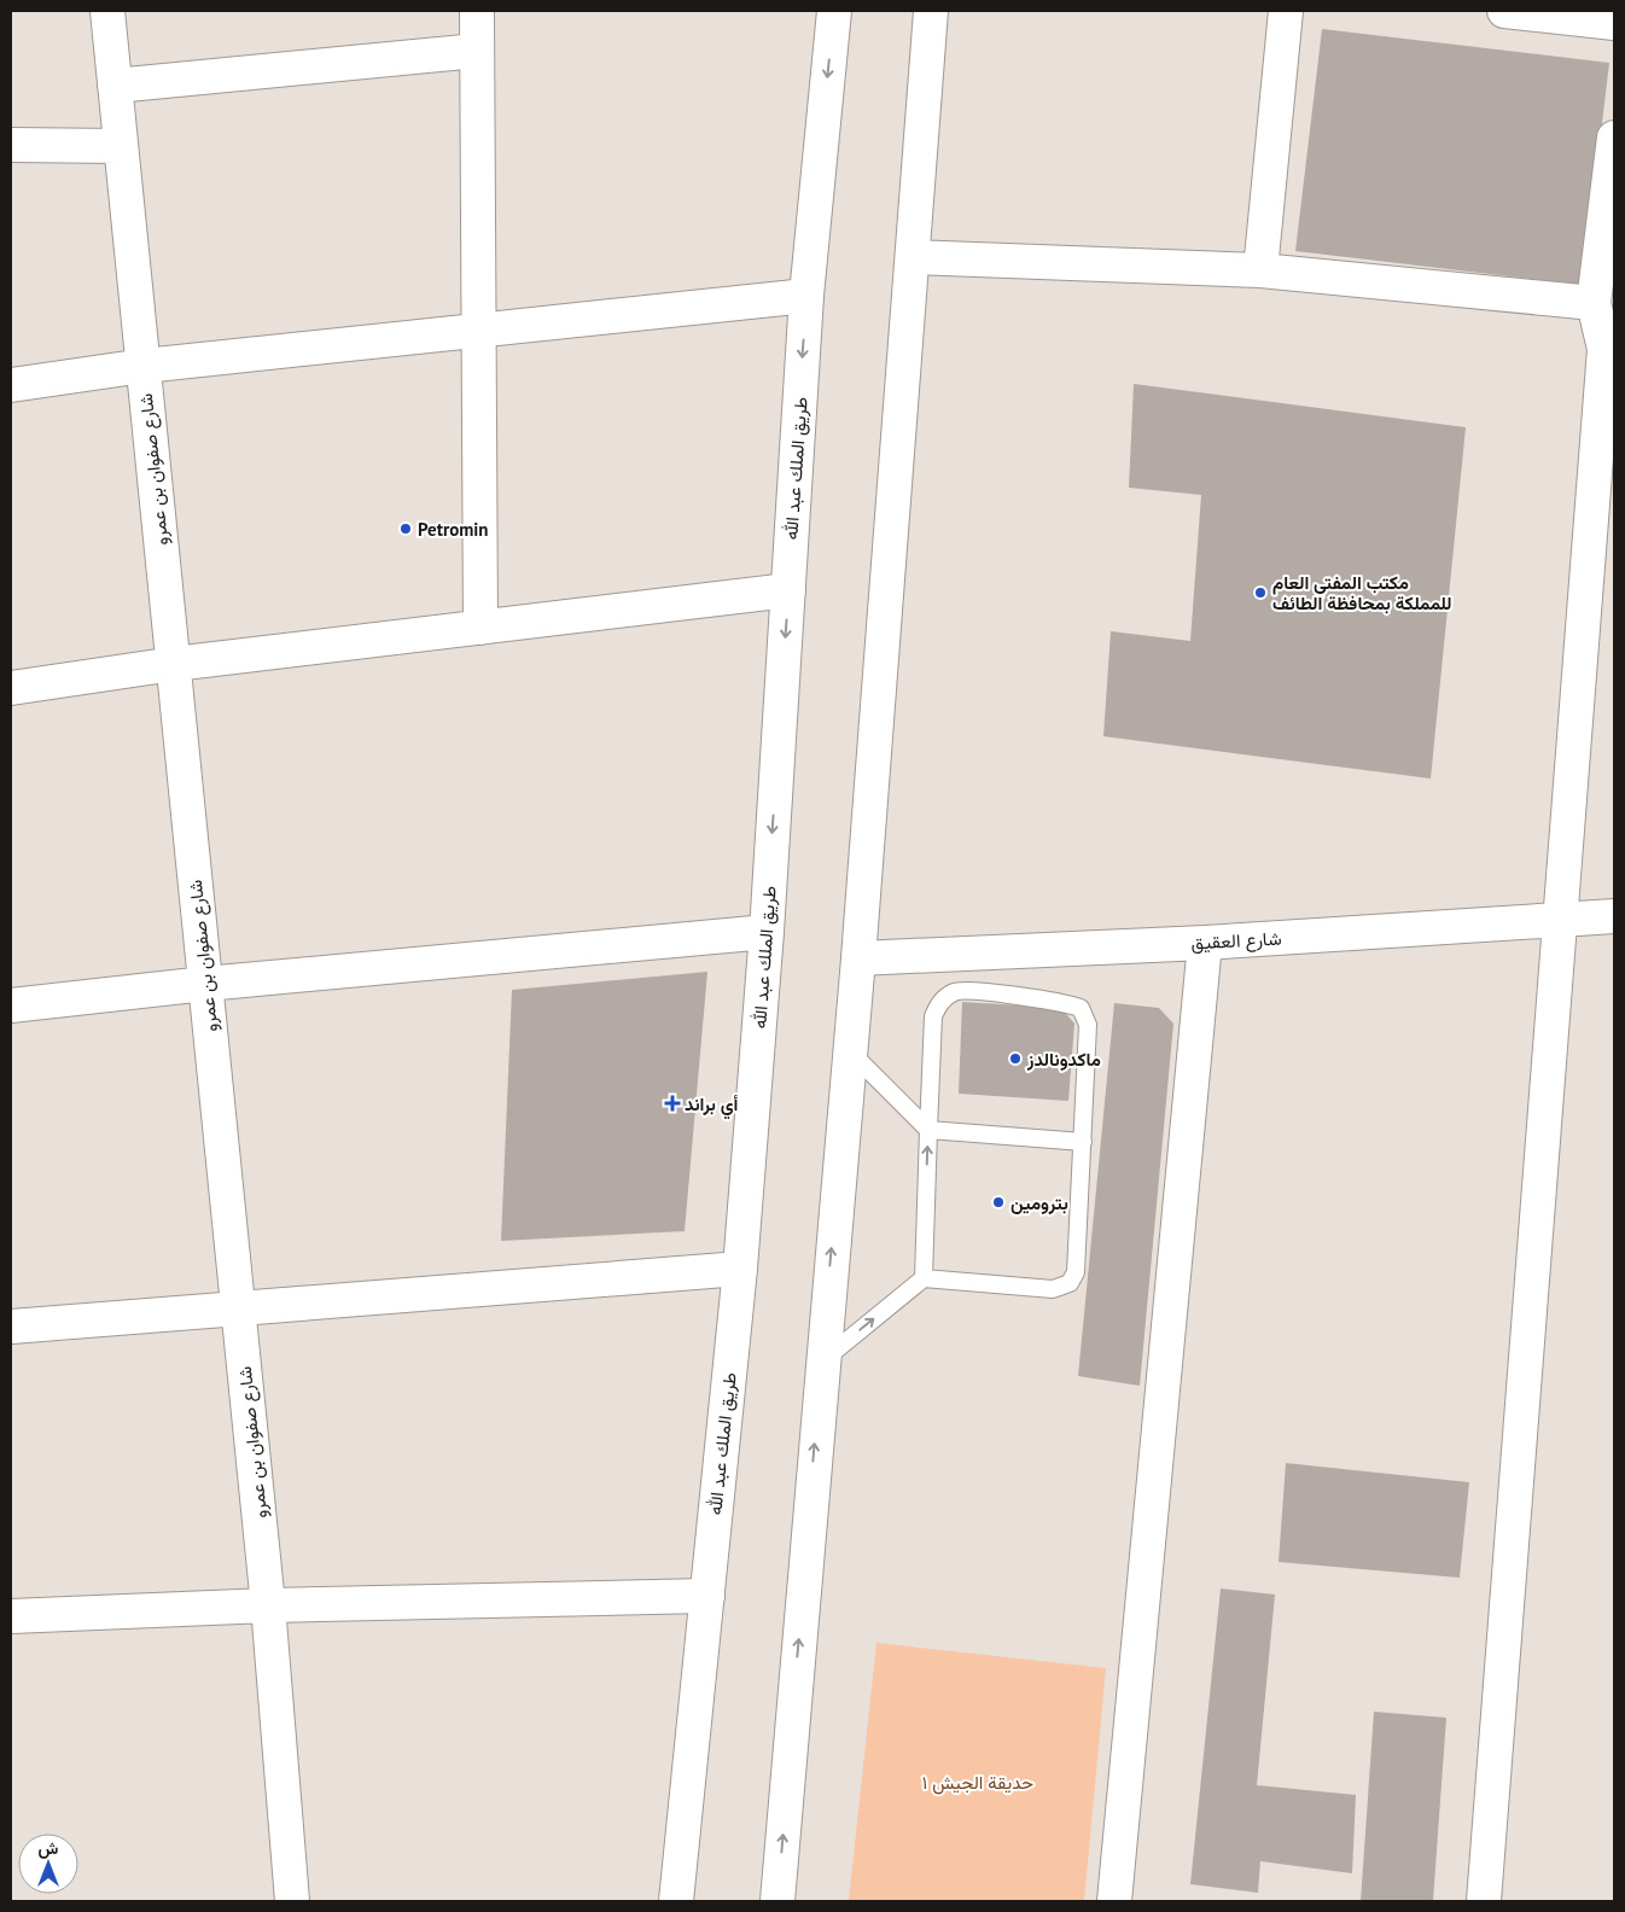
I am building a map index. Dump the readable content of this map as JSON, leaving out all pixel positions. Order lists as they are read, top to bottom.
{
  "streets": {
    "street": ["طريق الملك عبد الله", "شارع صفوان بن عمرو", "شارع العقيق"]
  },
  "parks": ["حديقة الجيش ١"],
  "places": {
    "other": [
      "Petromin",
      "مكتب المفتي العام للمملكة بمحافظة الطائف",
      "ماكدونالدز",
      "بترومين"
    ],
    "health": ["أي براند"]
  },
  "north": "top"
}
